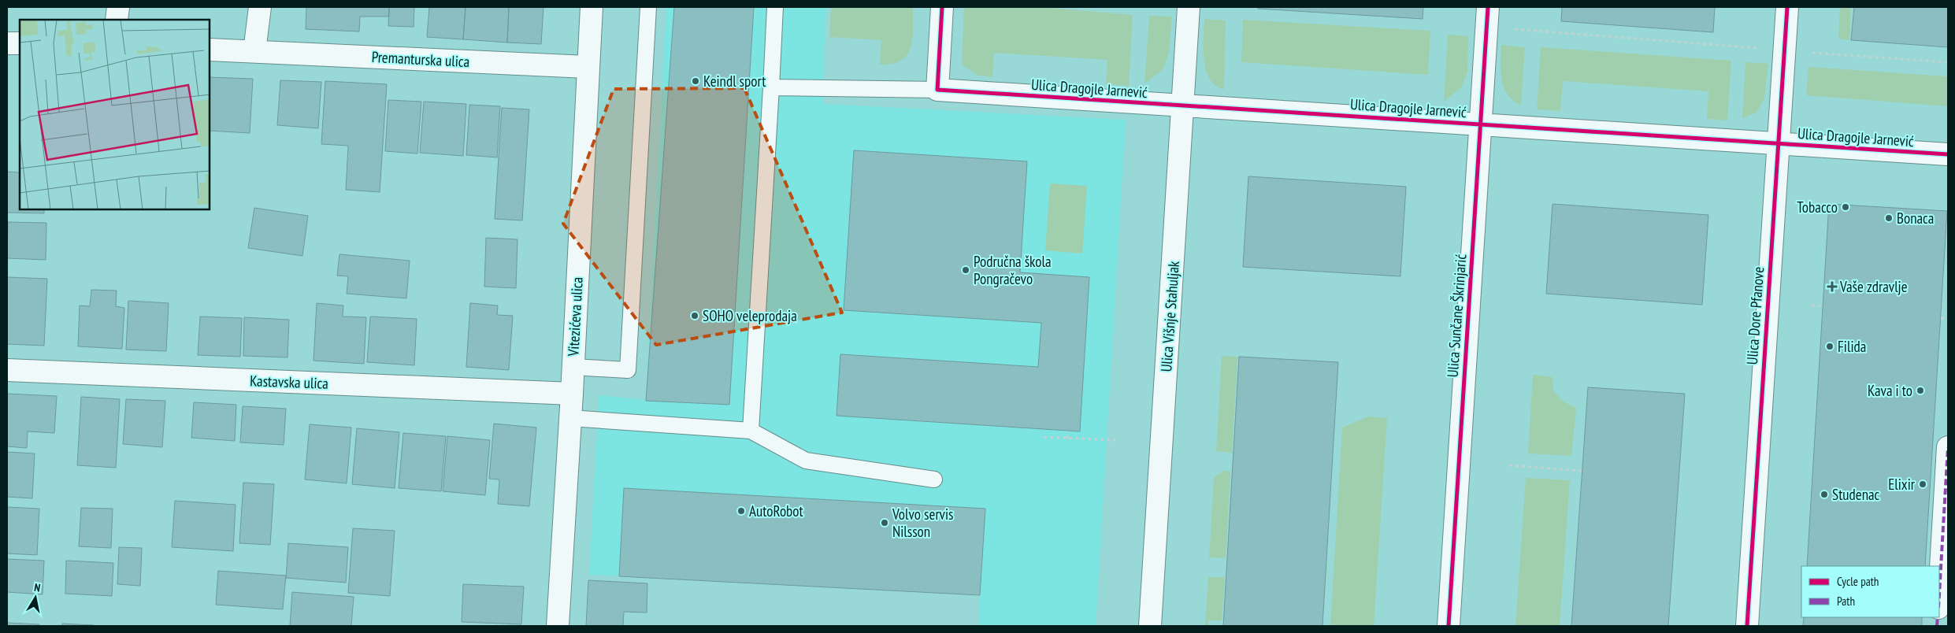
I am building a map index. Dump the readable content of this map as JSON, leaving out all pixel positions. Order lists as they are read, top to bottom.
{
  "streets": {
    "street": [
      "Premanturska ulica",
      "Ulica Dragojle Jarnević",
      "Ulica Sunčane Škrinjarić",
      "Ulica Dore Pfanove",
      "Vitezićeva ulica",
      "Ulica Višnje Stahuljak",
      "Kastavska ulica"
    ]
  },
  "crossings": [
    ["Premanturska ulica", "Vitezićeva ulica"],
    ["Ulica Dragojle Jarnević", "Ulica Sunčane Škrinjarić"],
    ["Ulica Dragojle Jarnević", "Ulica Dore Pfanove"],
    ["Ulica Dragojle Jarnević", "Ulica Višnje Stahuljak"],
    ["Vitezićeva ulica", "Kastavska ulica"]
  ],
  "places": {
    "other": [
      "Keindl sport",
      "Tobacco",
      "Bonaca",
      "Područna škola Pongračevo",
      "SOHO veleprodaja",
      "Filida",
      "Kava i to",
      "Elixir",
      "Studenac",
      "AutoRobot",
      "Volvo servis Nilsson"
    ],
    "health": ["Vaše zdravlje"]
  },
  "legend": ["Cycle path", "Path"],
  "north": "top"
}
